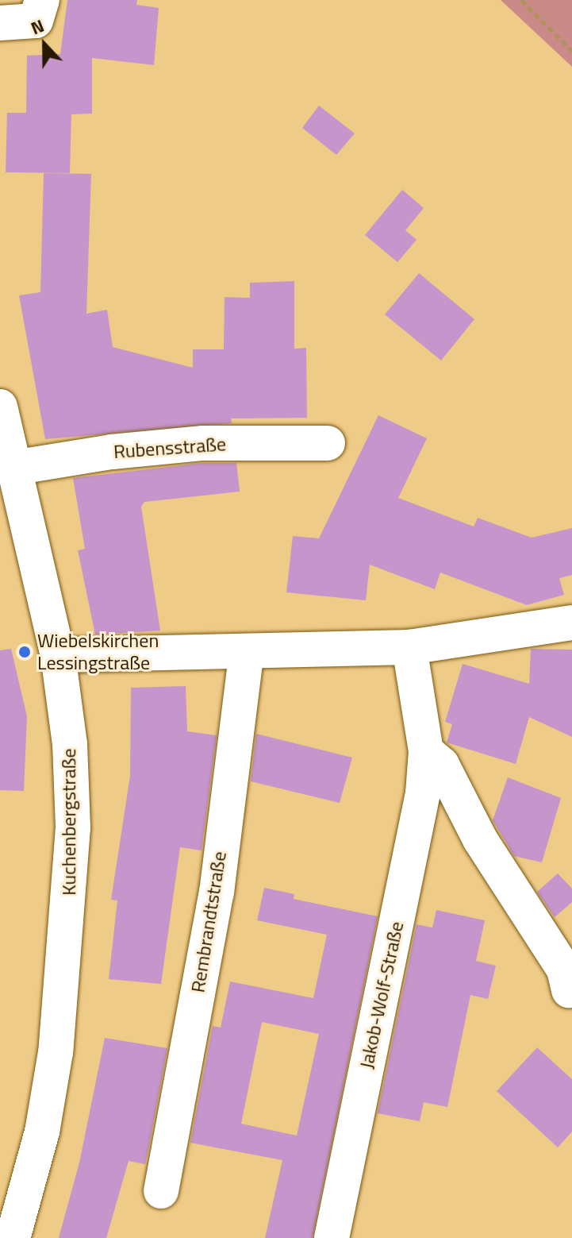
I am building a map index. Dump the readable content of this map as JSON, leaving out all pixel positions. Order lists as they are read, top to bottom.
{
  "streets": {
    "street": [
      "Rubensstraße",
      "Kuchenbergstraße",
      "Rembrandtstraße",
      "Jakob-Wolf-Straße"
    ]
  },
  "crossings": [
    ["Rubensstraße", "Kuchenbergstraße"]
  ],
  "places": ["Wiebelskirchen Lessingstraße"],
  "north": "top"
}
